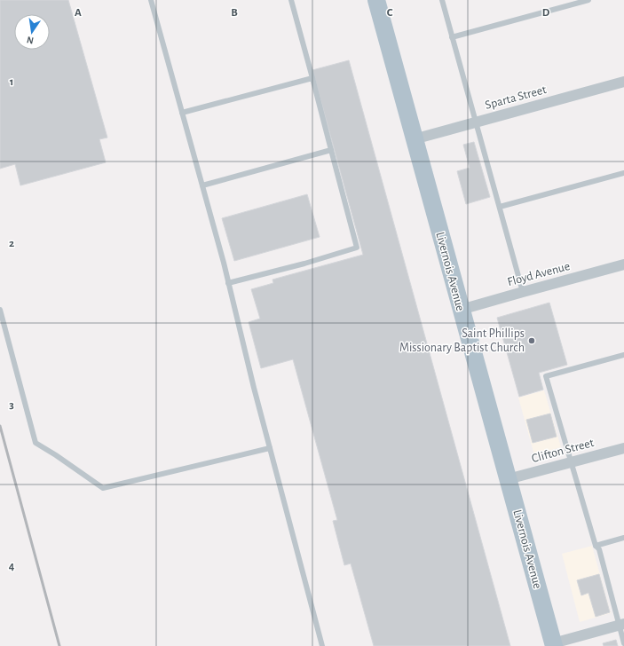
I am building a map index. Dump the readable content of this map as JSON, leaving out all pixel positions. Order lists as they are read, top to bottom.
{
  "streets": {
    "main road": ["Livernois Avenue"],
    "street": ["Sparta Street", "Floyd Avenue", "Clifton Street"]
  },
  "crossings": [
    ["Sparta Street", "Livernois Avenue"],
    ["Livernois Avenue", "Floyd Avenue"],
    ["Livernois Avenue", "Clifton Street"]
  ],
  "places": ["Saint Phillips Missionary Baptist Church"],
  "north": "bottom",
  "grid": {
    "columns": [
      "A",
      "B",
      "C",
      "D"
    ],
    "rows": [
      "1",
      "2",
      "3",
      "4"
    ]
  }
}
